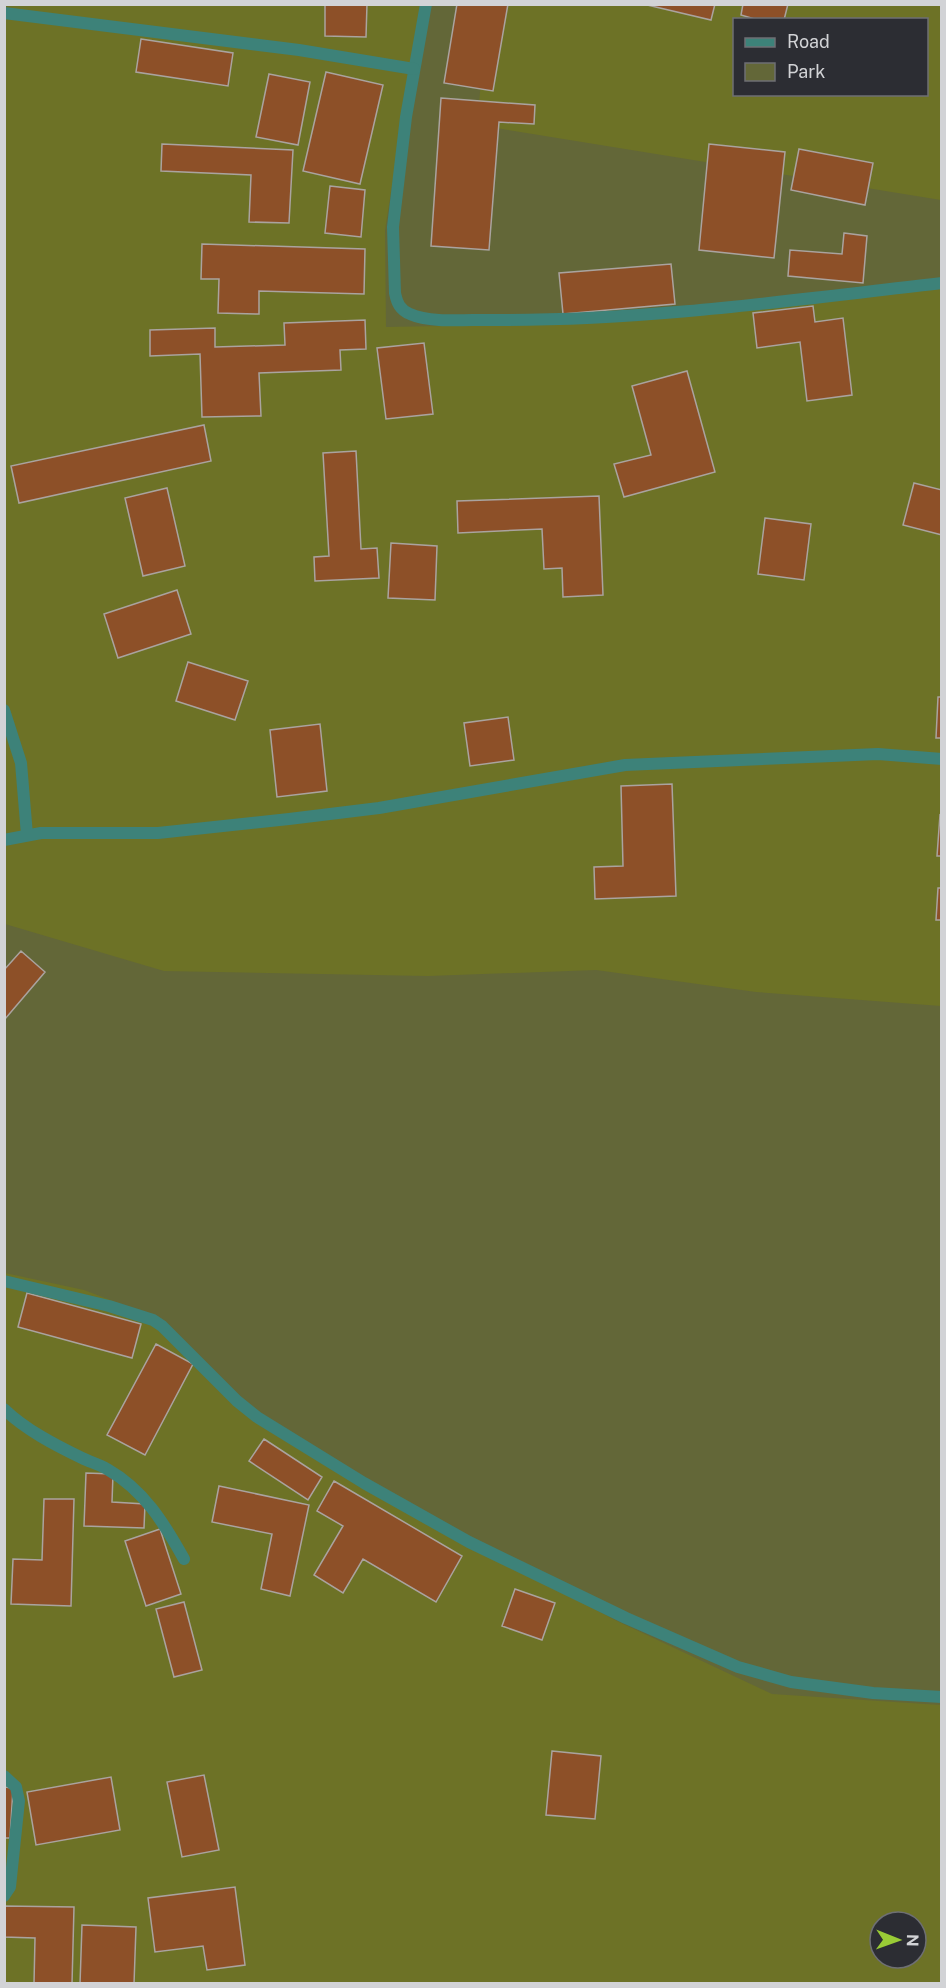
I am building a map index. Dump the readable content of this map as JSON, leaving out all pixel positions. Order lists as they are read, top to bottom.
{
  "legend": ["Road", "Park"],
  "north": "right"
}
